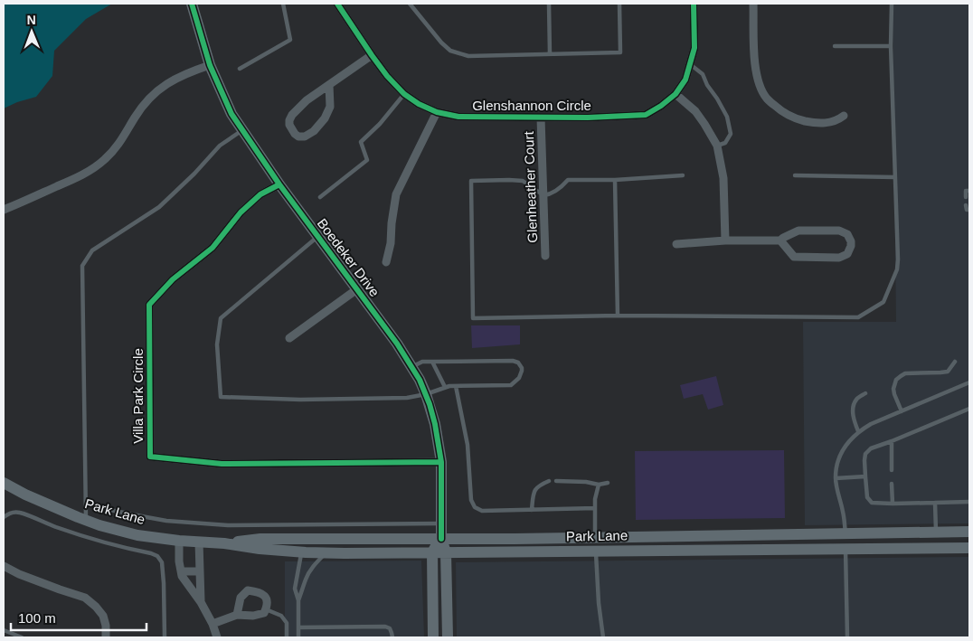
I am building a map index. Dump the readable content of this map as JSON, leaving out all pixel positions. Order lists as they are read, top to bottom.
{
  "streets": {
    "street": [
      "Glenshannon Circle",
      "Glenheather Court",
      "Boedeker Drive",
      "Villa Park Circle",
      "Park Lane"
    ]
  },
  "crossings": [
    ["Glenshannon Circle", "Glenheather Court"],
    ["Boedeker Drive", "Villa Park Circle"],
    ["Boedeker Drive", "Park Lane"]
  ],
  "scale_bar": "100 m",
  "north": "top"
}
